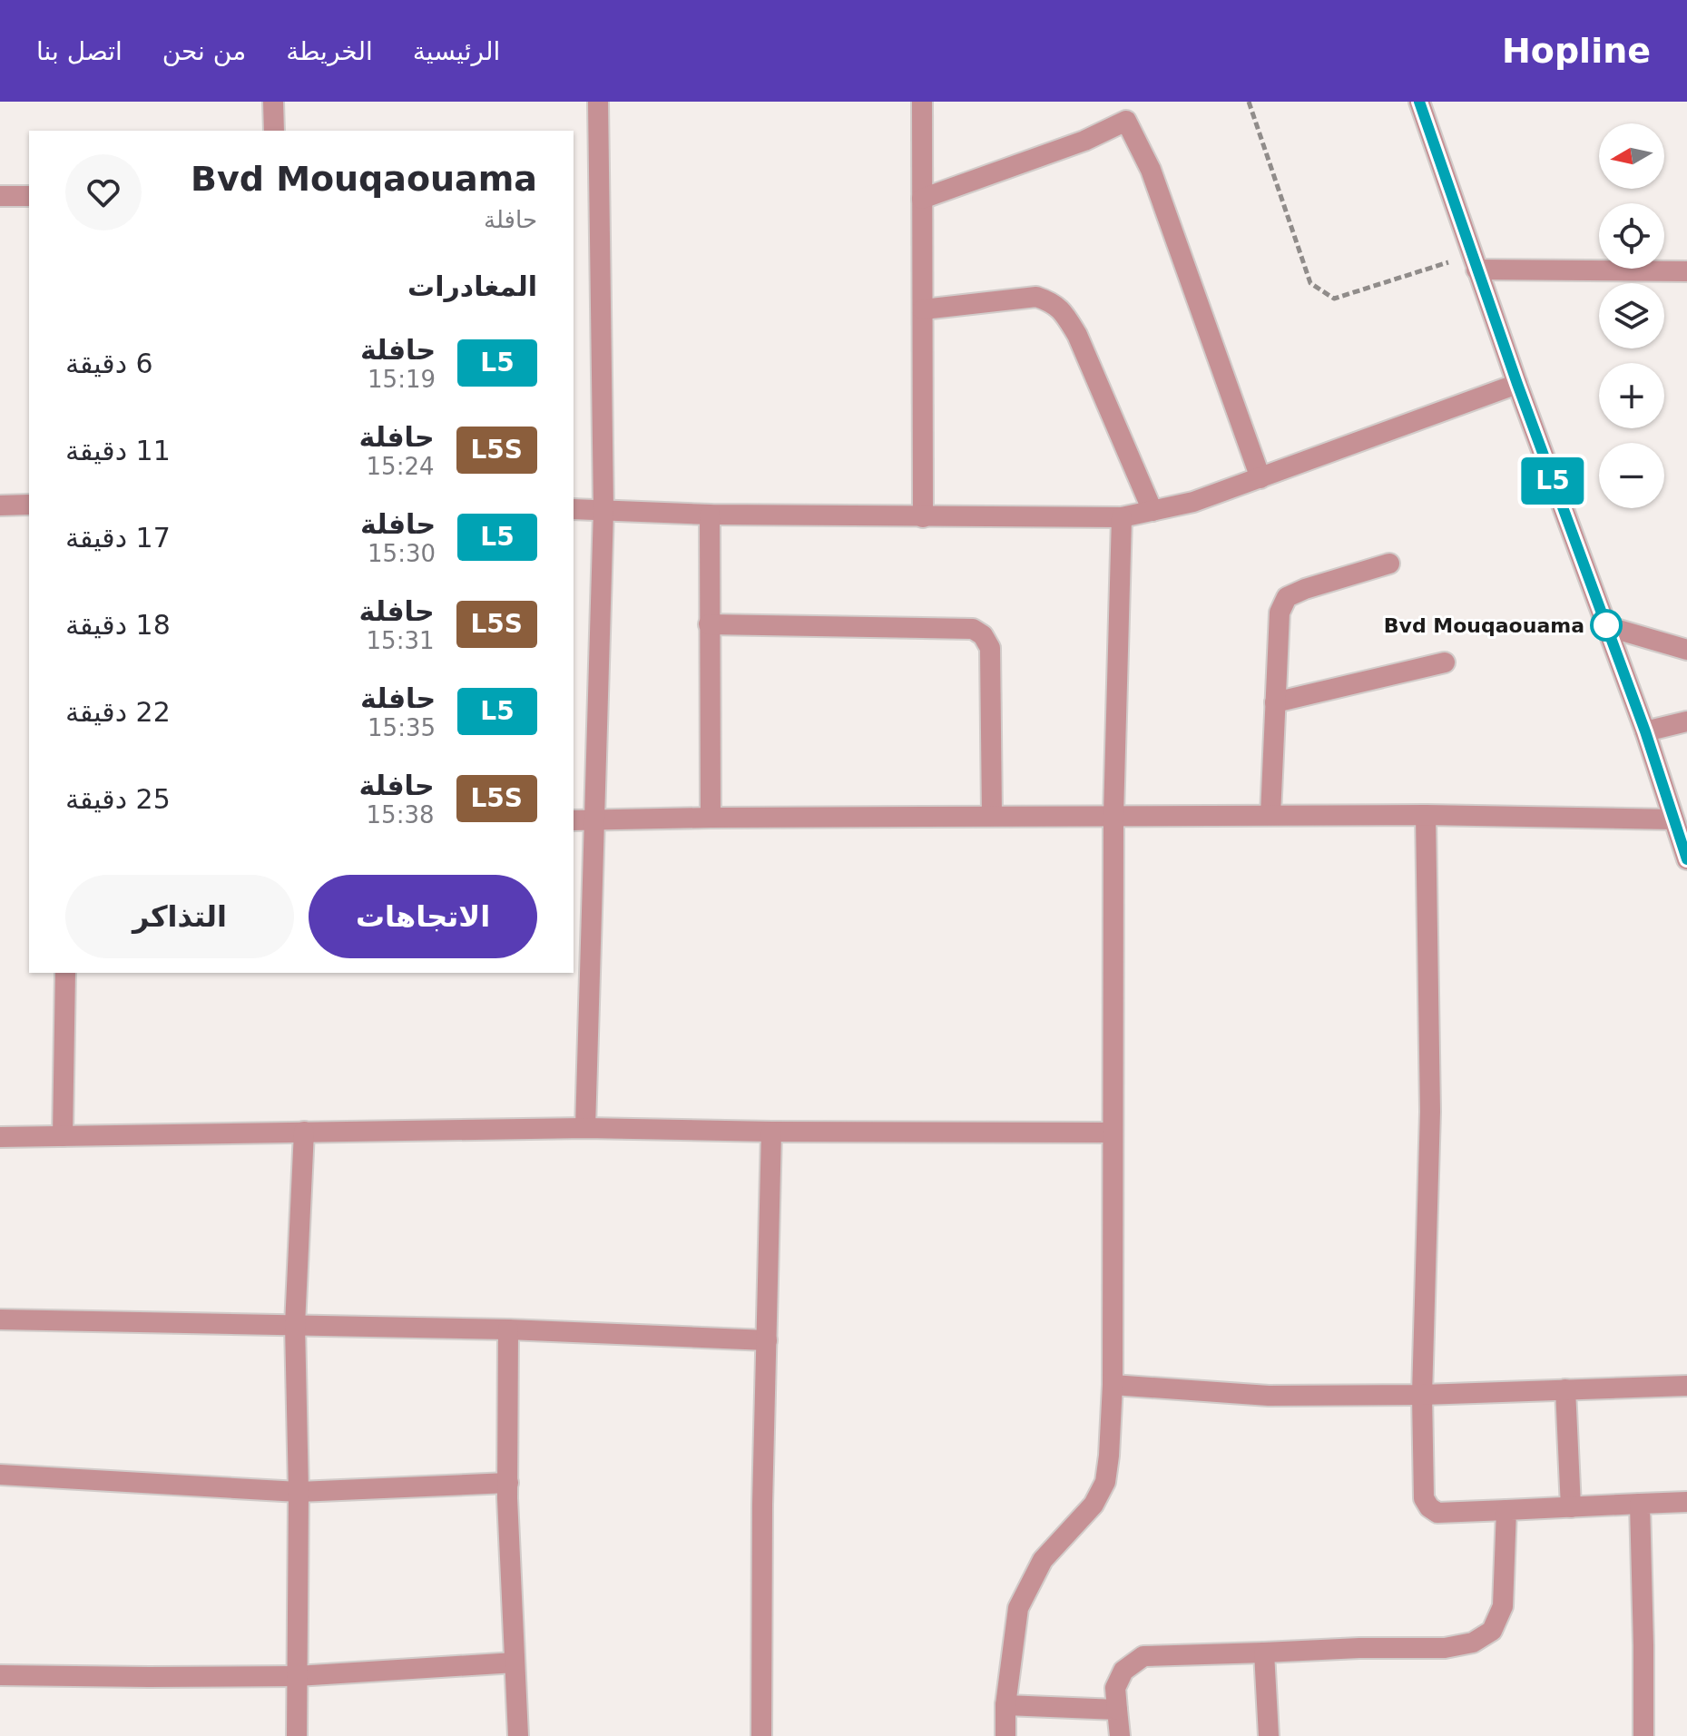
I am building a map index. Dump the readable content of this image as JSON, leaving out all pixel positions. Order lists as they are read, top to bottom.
{
  "places": ["Bvd Mouqaouama"],
  "lines": ["bus line L5"],
  "north": "left",
  "page": {
    "header": "Hopline",
    "nav": [
      "الرئيسية",
      "الخريطة",
      "من نحن",
      "اتصل بنا"
    ],
    "on_map": "L5",
    "map_buttons": ["+", "−"],
    "heading": [
      ["Bvd Mouqaouama", "حافلة"],
      "المغادرات"
    ],
    "list": [
      {
        "mark": "L5",
        "name": "حافلة",
        "note": "15:19",
        "value": "6 دقيقة"
      },
      {
        "mark": "L5S",
        "name": "حافلة",
        "note": "15:24",
        "value": "11 دقيقة"
      },
      {
        "mark": "L5",
        "name": "حافلة",
        "note": "15:30",
        "value": "17 دقيقة"
      },
      {
        "mark": "L5S",
        "name": "حافلة",
        "note": "15:31",
        "value": "18 دقيقة"
      },
      {
        "mark": "L5",
        "name": "حافلة",
        "note": "15:35",
        "value": "22 دقيقة"
      },
      {
        "mark": "L5S",
        "name": "حافلة",
        "note": "15:38",
        "value": "25 دقيقة"
      }
    ],
    "buttons": ["الاتجاهات", "التذاكر"]
  }
}
